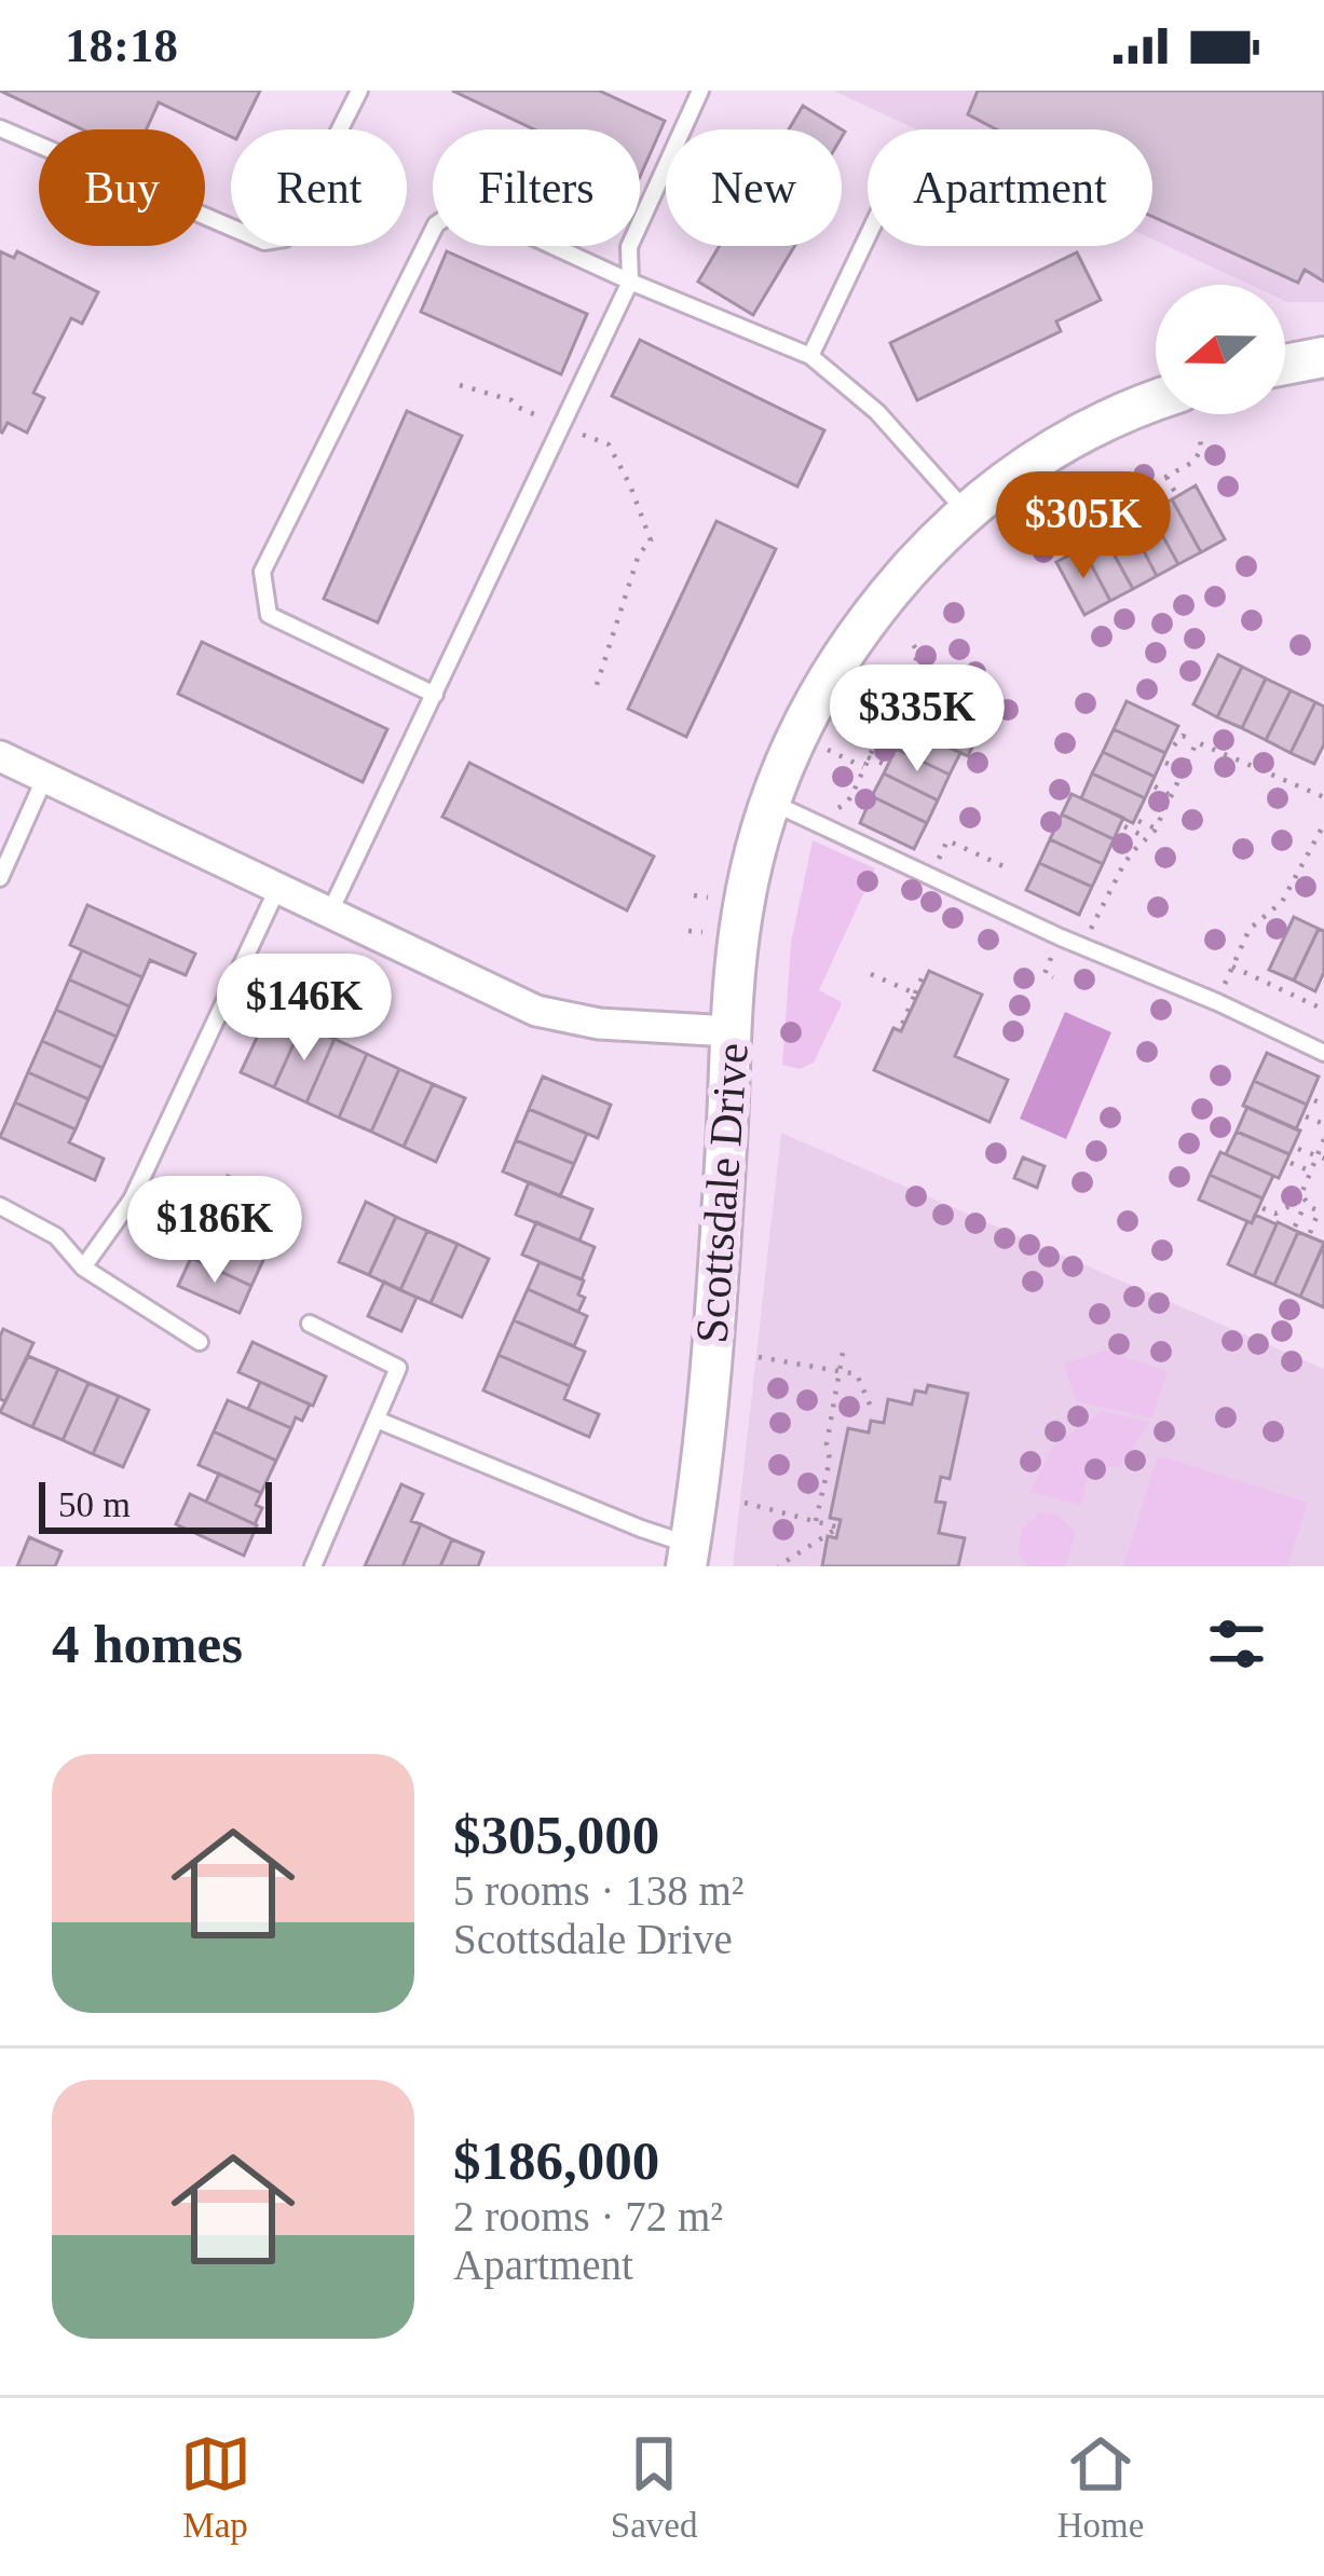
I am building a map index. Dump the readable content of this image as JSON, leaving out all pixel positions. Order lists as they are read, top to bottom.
{
  "streets": {
    "street": ["Scottsdale Drive"]
  },
  "scale_bar": "50 m",
  "north": "left",
  "page": {
    "status": "18:18",
    "chip": [
      "Buy",
      "Rent",
      "Filters",
      "New",
      "Apartment"
    ],
    "price": [
      "$305K",
      "$335K",
      "$146K",
      "$186K"
    ],
    "scale": "50 m",
    "heading": "4 homes",
    "list": [
      {
        "name": "$305,000",
        "note": "5 rooms · 138 m² · Scottsdale Drive"
      },
      {
        "name": "$186,000",
        "note": "2 rooms · 72 m² · Apartment"
      }
    ],
    "tabs": ["Map", "Saved", "Home"]
  }
}
